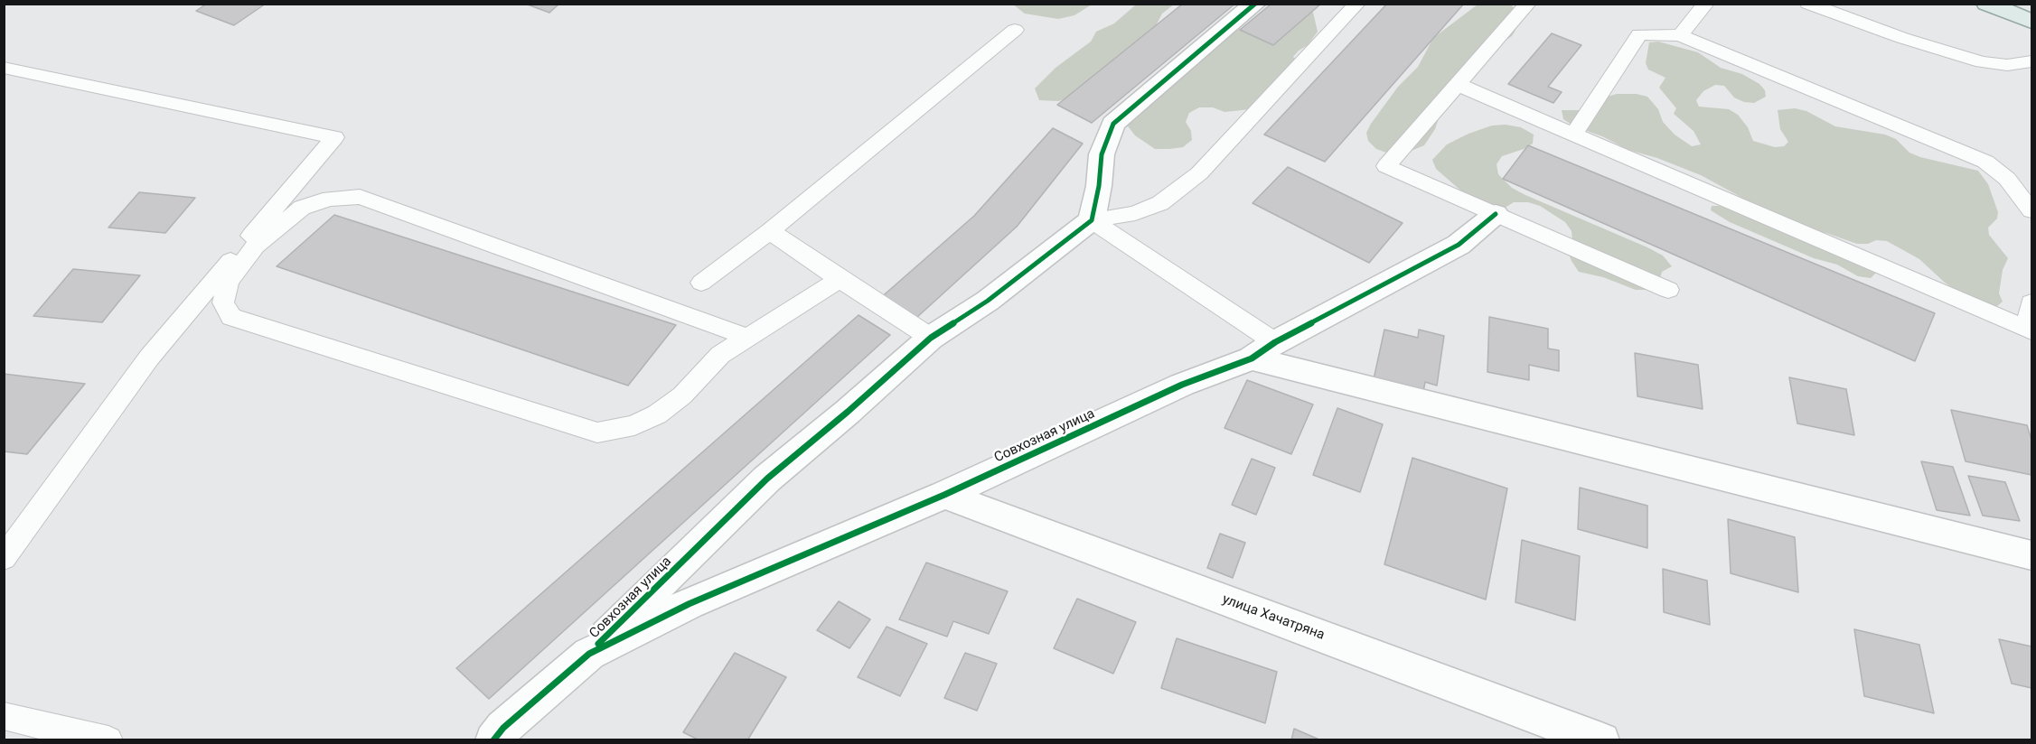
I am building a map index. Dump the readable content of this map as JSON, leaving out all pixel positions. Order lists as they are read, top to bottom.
{
  "streets": {
    "street": ["Совхозная улица", "улица Хачатряна"]
  },
  "crossings": [
    ["Совхозная улица", "улица Хачатряна"]
  ]
}
